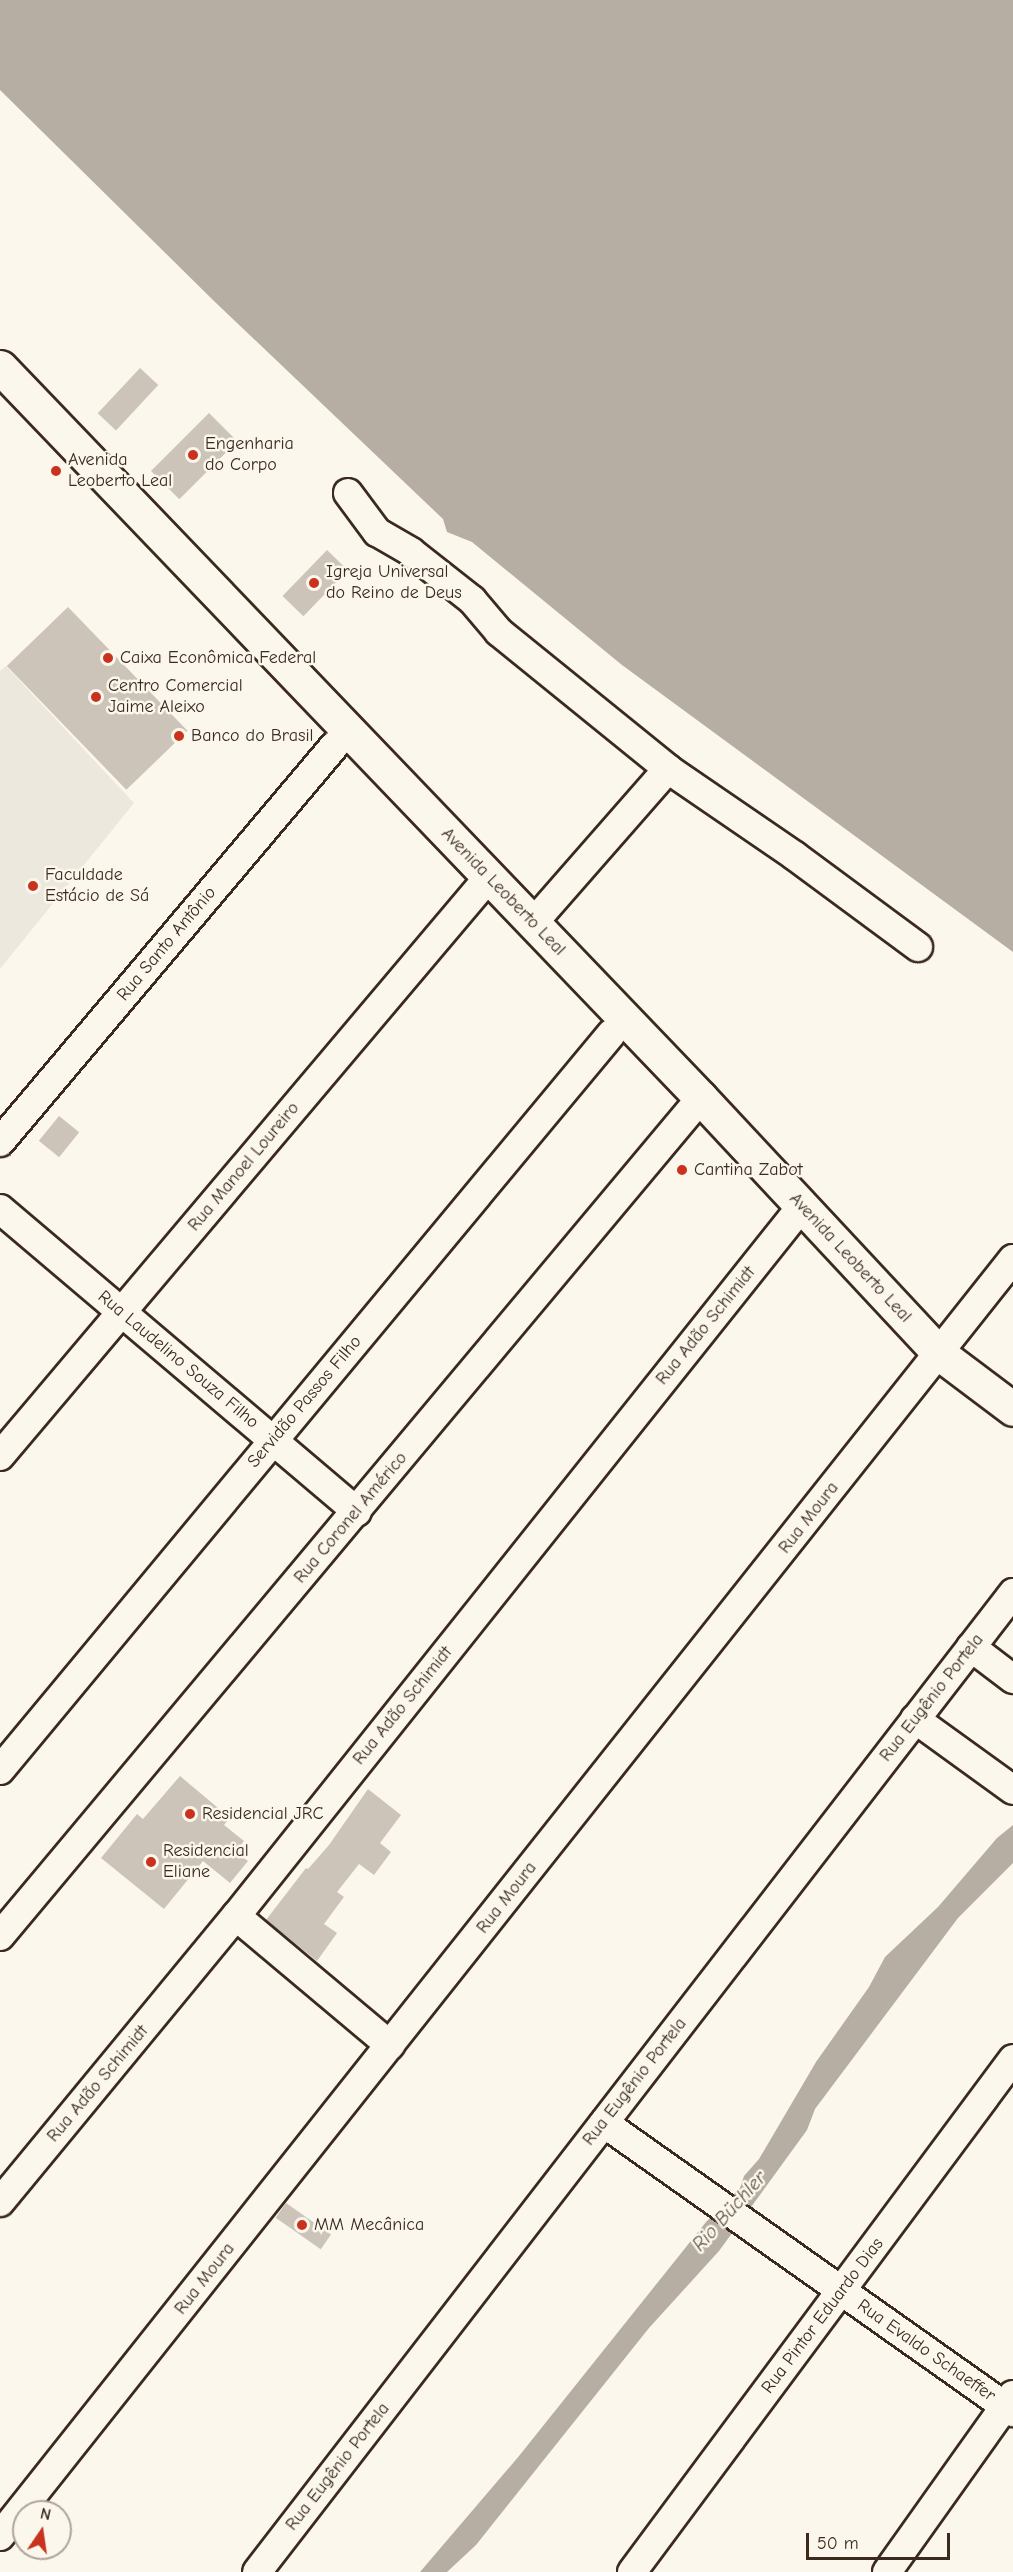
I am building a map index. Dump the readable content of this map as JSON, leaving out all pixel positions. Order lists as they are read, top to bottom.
{
  "streets": {
    "main road": ["Avenida Leoberto Leal"],
    "street": [
      "Rua Santo Antônio",
      "Rua Manoel Loureiro",
      "Rua Adão Schimidt",
      "Rua Laudelino Souza Filho",
      "Servidão Passos Filho",
      "Rua Coronel Américo",
      "Rua Moura",
      "Rua Eugênio Portela",
      "Rua Pintor Eduardo Dias",
      "Rua Evaldo Schaeffer"
    ]
  },
  "crossings": [
    ["Avenida Leoberto Leal", "Rua Santo Antônio"],
    ["Avenida Leoberto Leal", "Rua Manoel Loureiro"],
    ["Avenida Leoberto Leal", "Rua Adão Schimidt"],
    ["Avenida Leoberto Leal", "Servidão Passos Filho"],
    ["Avenida Leoberto Leal", "Rua Coronel Américo"],
    ["Avenida Leoberto Leal", "Rua Moura"],
    ["Rua Manoel Loureiro", "Rua Laudelino Souza Filho"],
    ["Rua Laudelino Souza Filho", "Servidão Passos Filho"],
    ["Rua Laudelino Souza Filho", "Rua Coronel Américo"],
    ["Rua Eugênio Portela", "Rua Evaldo Schaeffer"],
    ["Rua Pintor Eduardo Dias", "Rua Evaldo Schaeffer"]
  ],
  "water": ["Rio Büchler"],
  "places": [
    "Engenharia do Corpo",
    "Avenida Leoberto Leal",
    "Igreja Universal do Reino de Deus",
    "Caixa Econômica Federal",
    "Centro Comercial Jaime Aleixo",
    "Banco do Brasil",
    "Faculdade Estácio de Sá",
    "Cantina Zabot",
    "Residencial JRC",
    "Residencial Eliane",
    "MM Mecânica"
  ],
  "scale_bar": "50 m",
  "north": "top"
}
